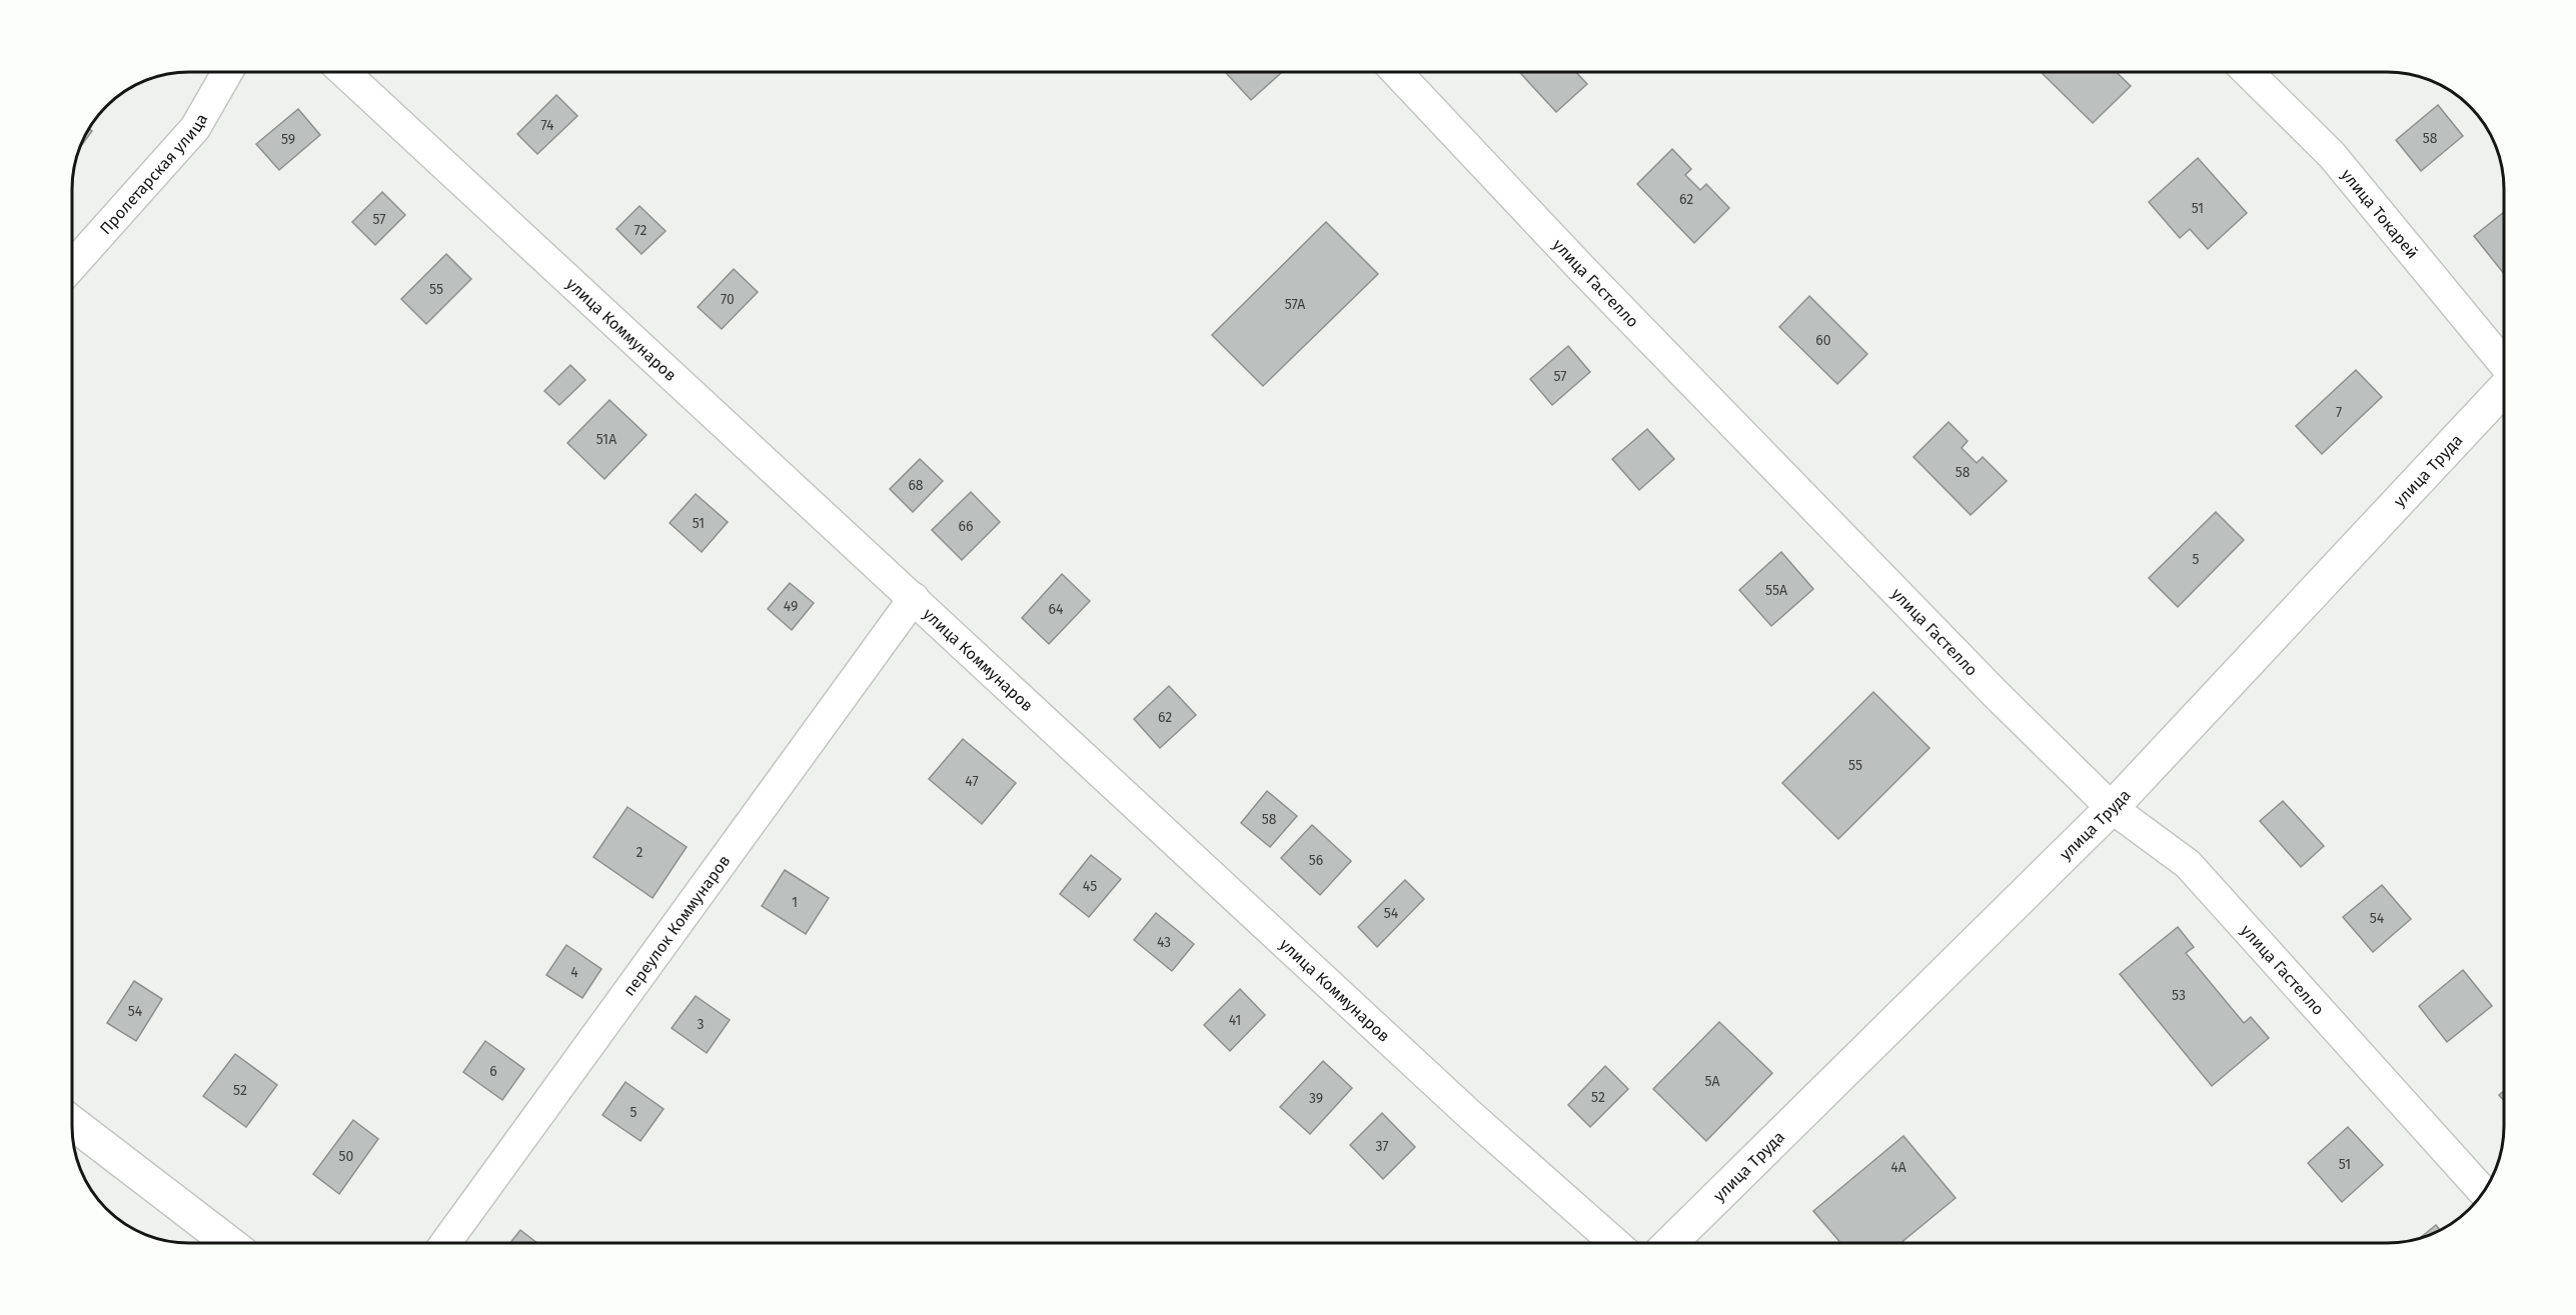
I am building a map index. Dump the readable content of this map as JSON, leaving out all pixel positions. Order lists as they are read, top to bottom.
{
  "streets": {
    "street": [
      "Пролетарская улица",
      "улица Токарей",
      "улица Гастелло",
      "улица Коммунаров",
      "улица Труда",
      "переулок Коммунаров"
    ]
  },
  "crossings": [
    ["улица Гастелло", "улица Труда"],
    ["улица Коммунаров", "переулок Коммунаров"]
  ],
  "house_numbers": [
    "74",
    "58",
    "59",
    "62",
    "51",
    "57",
    "72",
    "55",
    "70",
    "57А",
    "60",
    "57",
    "7",
    "51А",
    "58",
    "68",
    "51",
    "66",
    "5",
    "55А",
    "49",
    "64",
    "62",
    "55",
    "47",
    "58",
    "2",
    "56",
    "45",
    "1",
    "54",
    "54",
    "43",
    "4",
    "53",
    "54",
    "41",
    "3",
    "6",
    "5А",
    "52",
    "52",
    "39",
    "5",
    "37",
    "50",
    "51",
    "4А"
  ]
}
